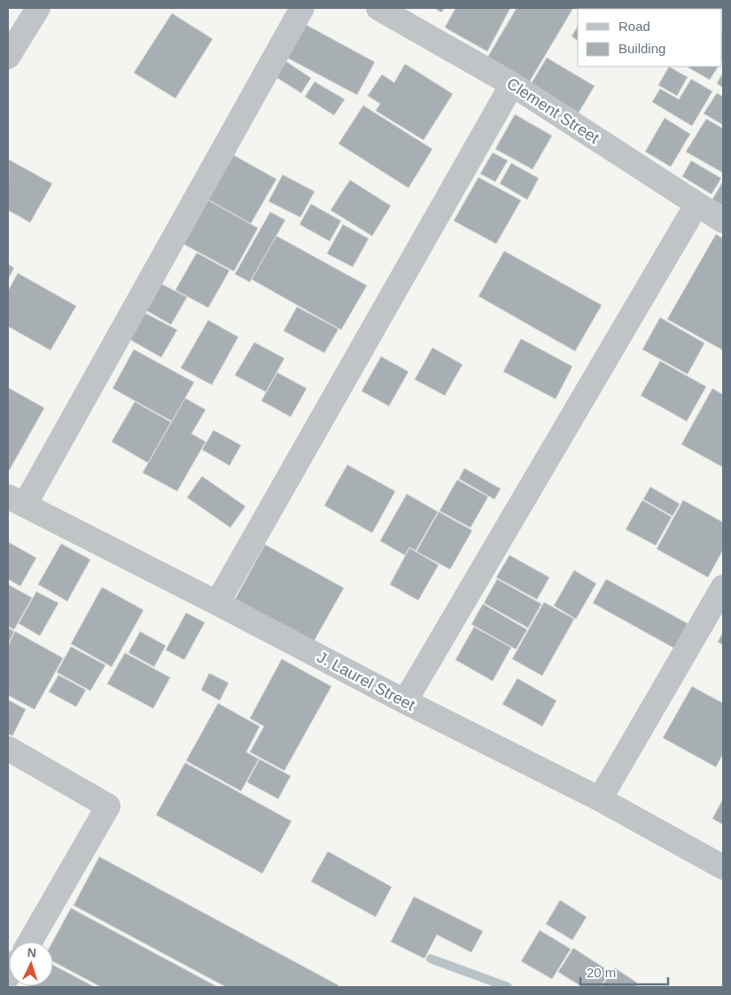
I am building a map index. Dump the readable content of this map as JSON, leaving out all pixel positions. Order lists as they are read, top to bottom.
{
  "streets": {
    "street": ["Clement Street", "J. Laurel Street"]
  },
  "legend": ["Road", "Building"],
  "scale_bar": "20 m",
  "north": "top"
}
